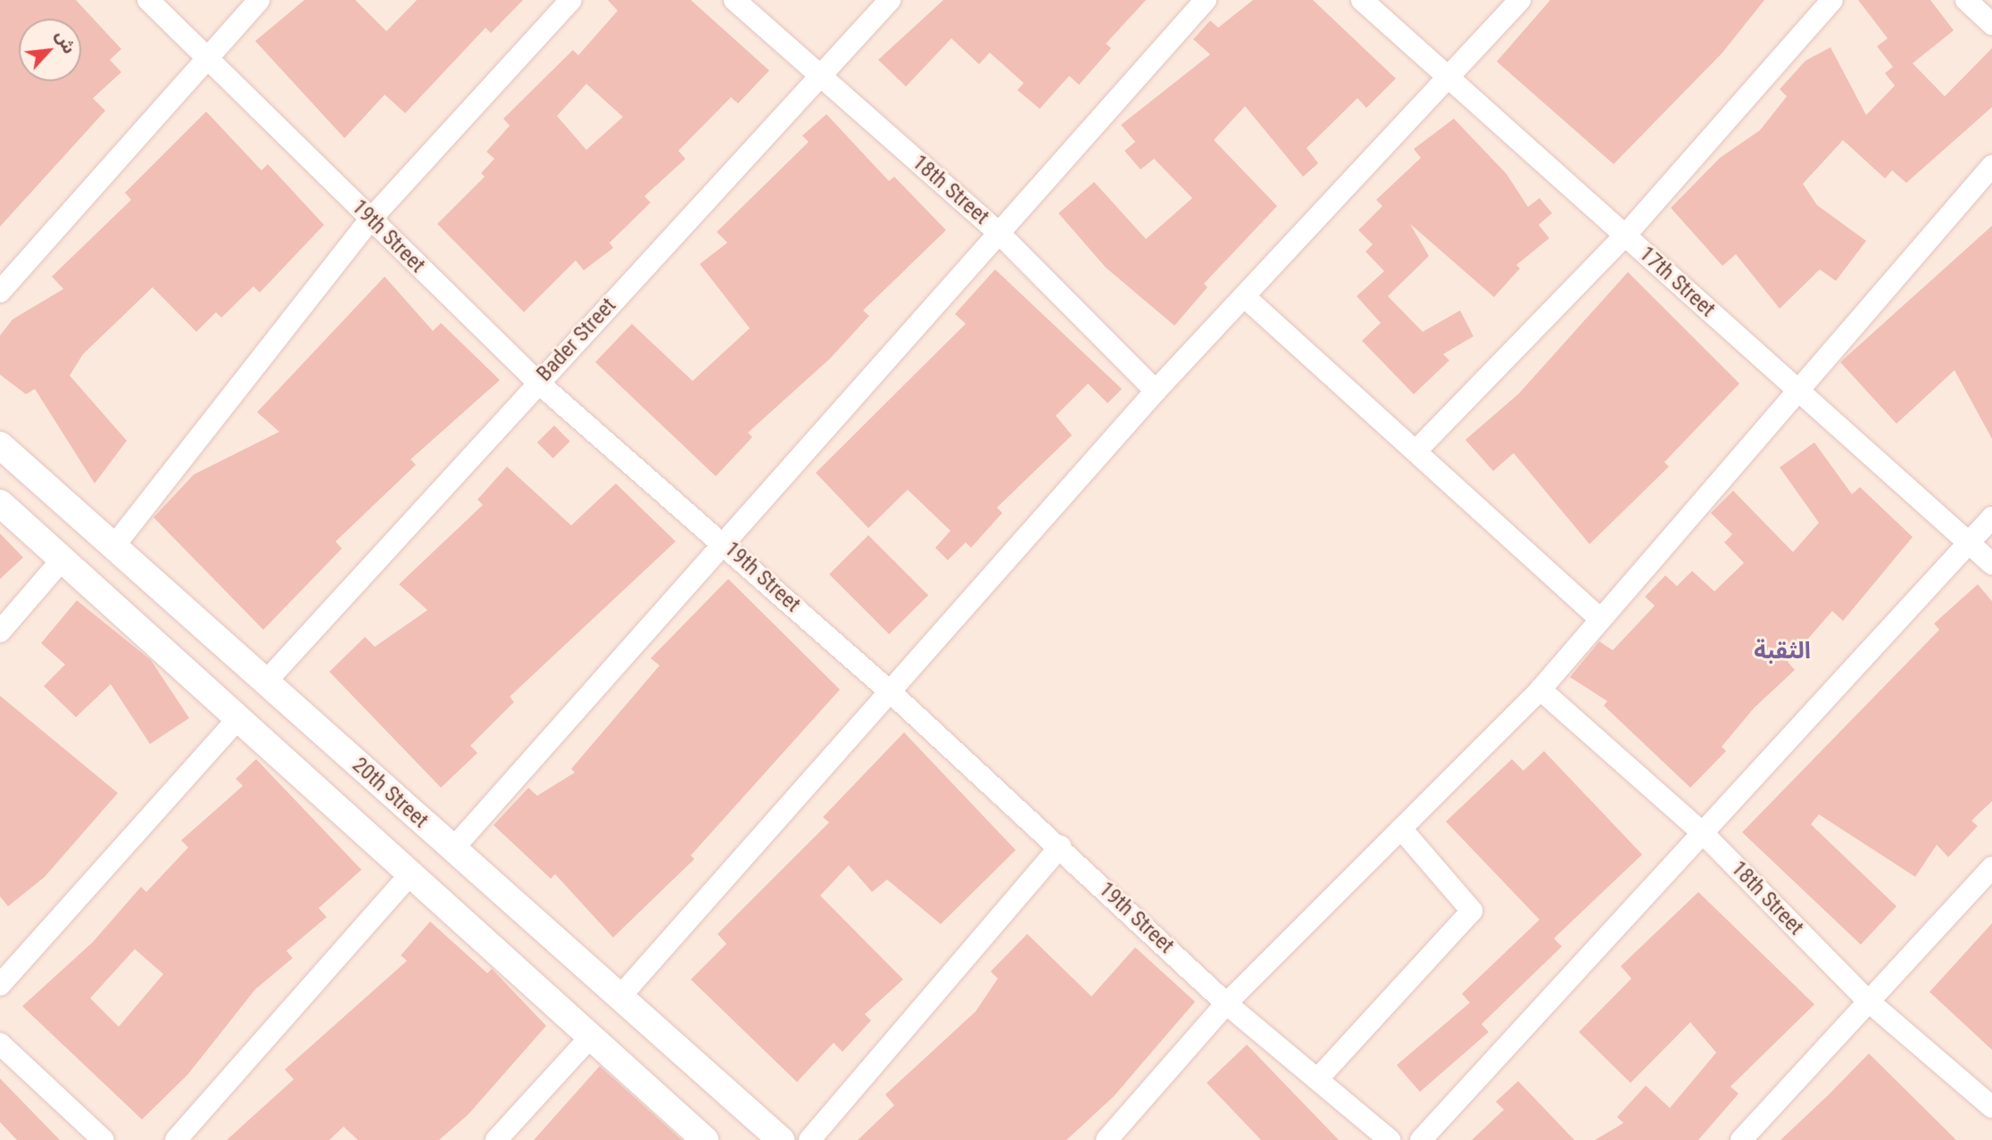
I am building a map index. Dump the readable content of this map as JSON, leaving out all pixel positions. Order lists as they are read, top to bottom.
{
  "streets": {
    "street": [
      "18th Street",
      "19th Street",
      "17th Street",
      "Bader Street",
      "20th Street"
    ]
  },
  "crossings": [
    ["18th Street", "Bader Street"],
    ["19th Street", "Bader Street"],
    ["Bader Street", "20th Street"]
  ],
  "districts": ["الثقبة"],
  "north": "top right"
}
